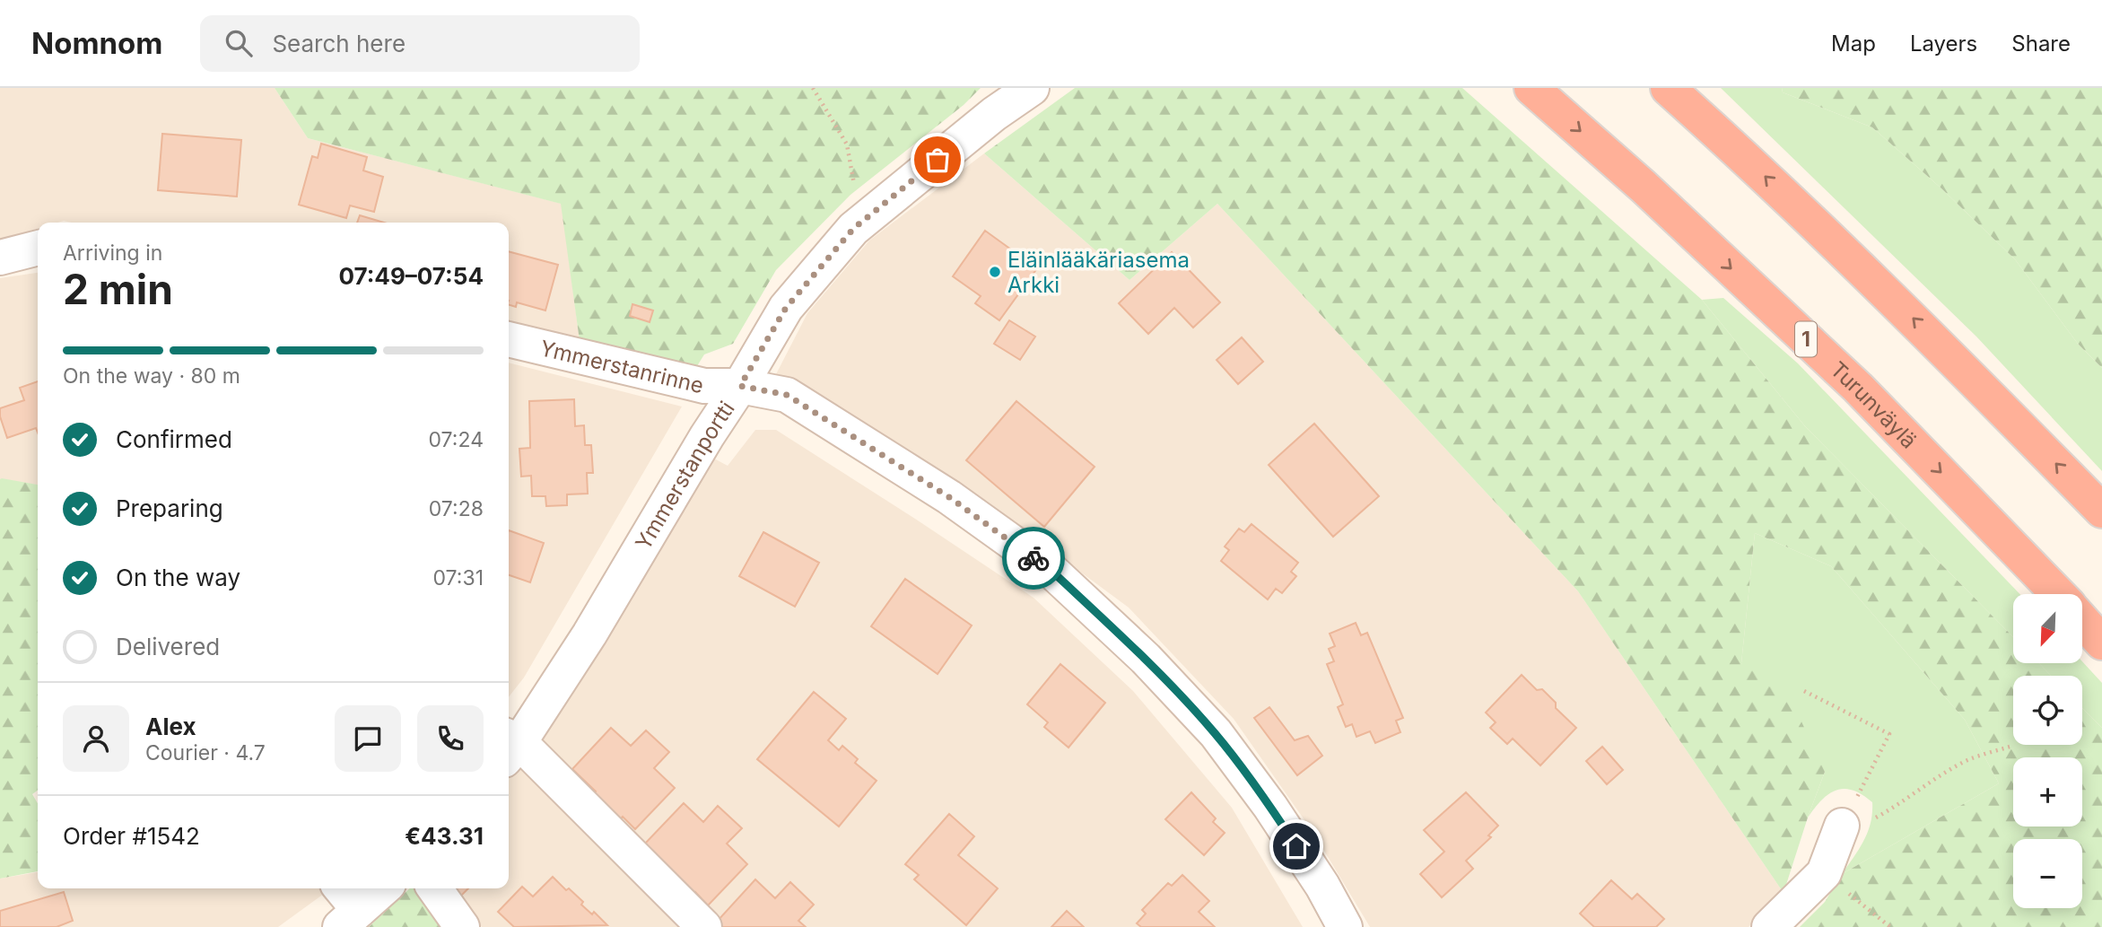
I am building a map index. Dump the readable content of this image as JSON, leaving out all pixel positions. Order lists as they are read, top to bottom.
{
  "streets": {
    "highway": ["1", "Turunväylä"],
    "street": ["Ymmerstanrinne", "Ymmerstanportti"]
  },
  "crossings": [
    ["Ymmerstanrinne", "Ymmerstanportti"]
  ],
  "places": ["Eläinlääkäriasema Arkki"],
  "north": "bottom left",
  "page": {
    "header": "Nomnom",
    "search": "Search here",
    "nav": ["Map", "Layers", "Share"],
    "heading": ["2 min", "Arriving in", "07:49–07:54"],
    "panel": [
      "Alex",
      "Courier · 4.7",
      "Order #1542",
      "€43.31"
    ],
    "bar": "On the way · 80 m",
    "list": [
      ["Confirmed", "07:24"],
      ["Preparing", "07:28"],
      ["On the way", "07:31"],
      "Delivered"
    ],
    "map_buttons": ["+", "−"]
  }
}
